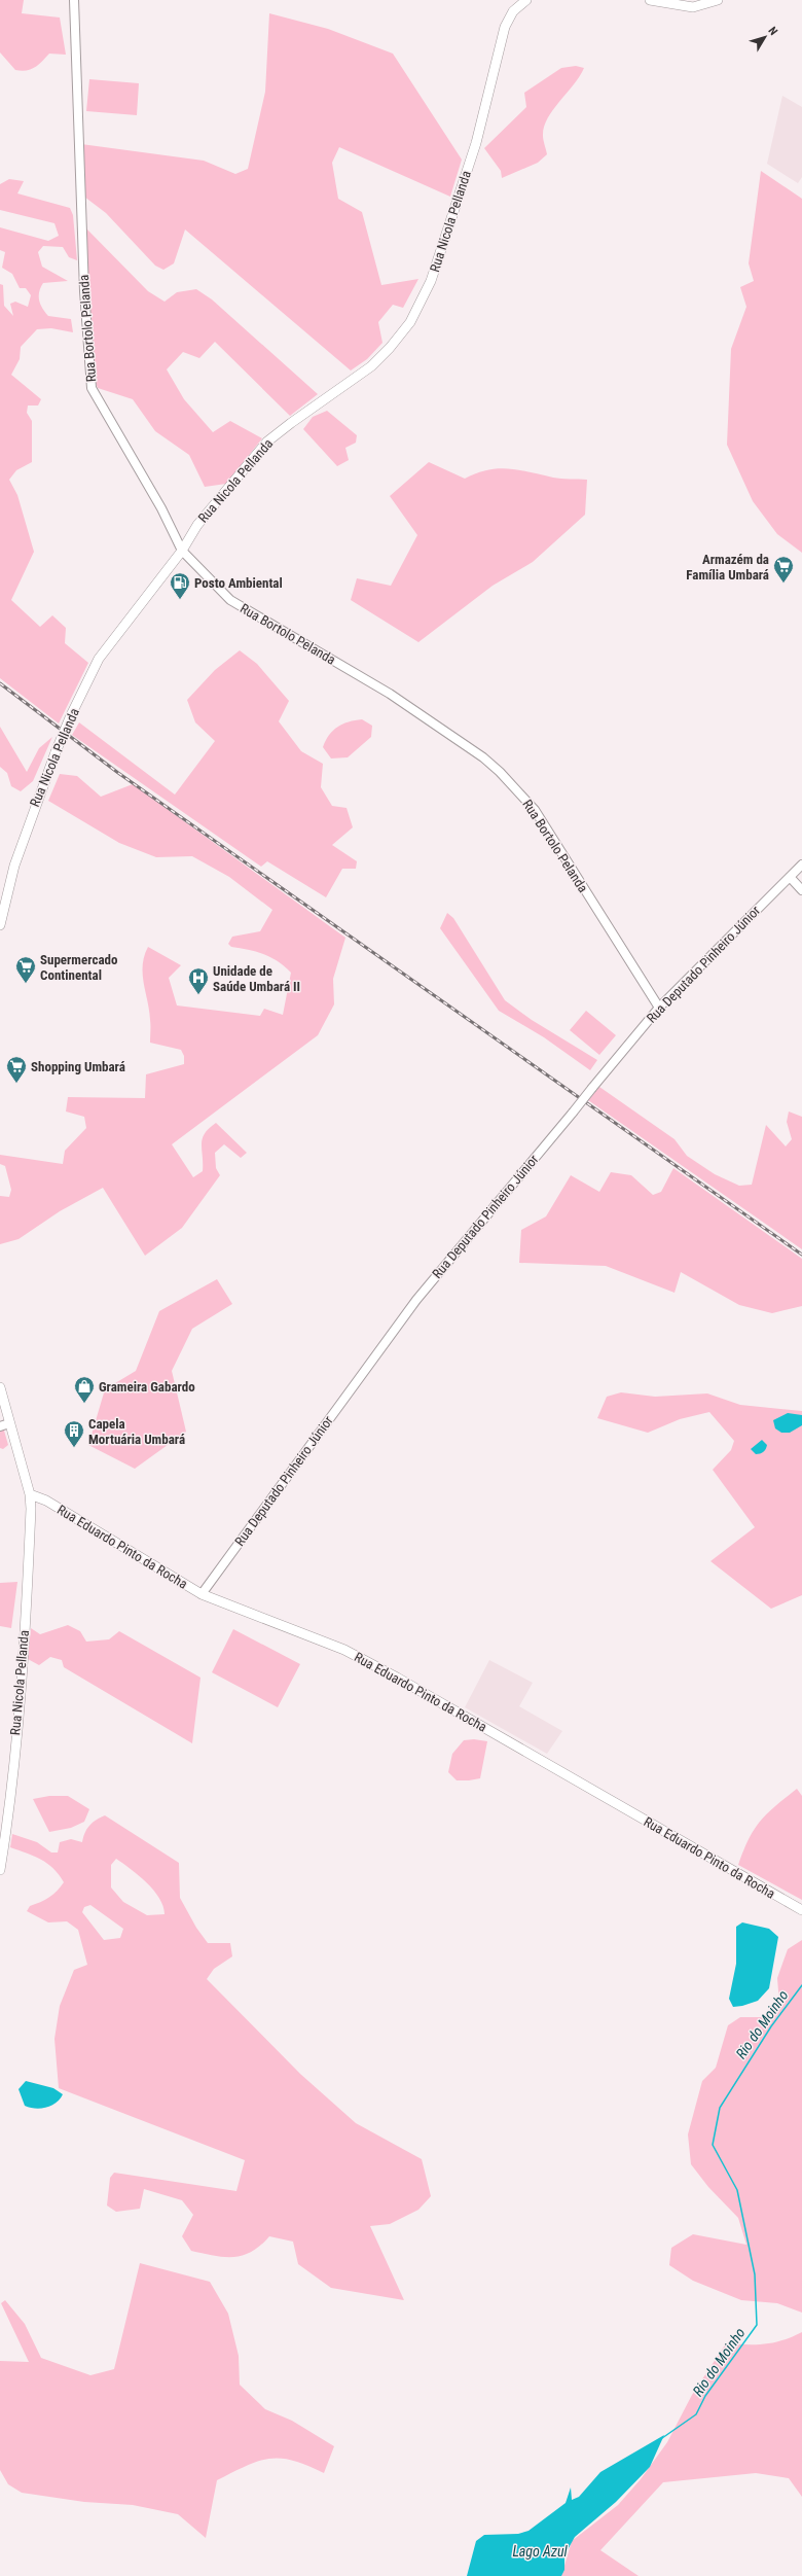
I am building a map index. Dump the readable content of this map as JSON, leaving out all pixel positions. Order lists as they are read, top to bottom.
{
  "streets": {
    "main road": ["Rua Nicola Pellanda", "Rua Eduardo Pinto da Rocha"],
    "street": ["Rua Bortolo Pelanda", "Rua Deputado Pinheiro Júnior"]
  },
  "crossings": [
    ["Rua Nicola Pellanda", "Rua Bortolo Pelanda"],
    ["Rua Nicola Pellanda", "Rua Eduardo Pinto da Rocha"],
    ["Rua Bortolo Pelanda", "Rua Deputado Pinheiro Júnior"],
    ["Rua Deputado Pinheiro Júnior", "Rua Eduardo Pinto da Rocha"]
  ],
  "water": ["Rio do Moinho", "Lago Azul"],
  "places": {
    "supermarket": ["Armazém da Família Umbará", "Supermercado Continental", "Shopping Umbará"],
    "fuel station": ["Posto Ambiental"],
    "hospital": ["Unidade de Saúde Umbará II"],
    "shop": ["Grameira Gabardo"],
    "building": ["Capela Mortuária Umbará"]
  },
  "north": "top right"
}
